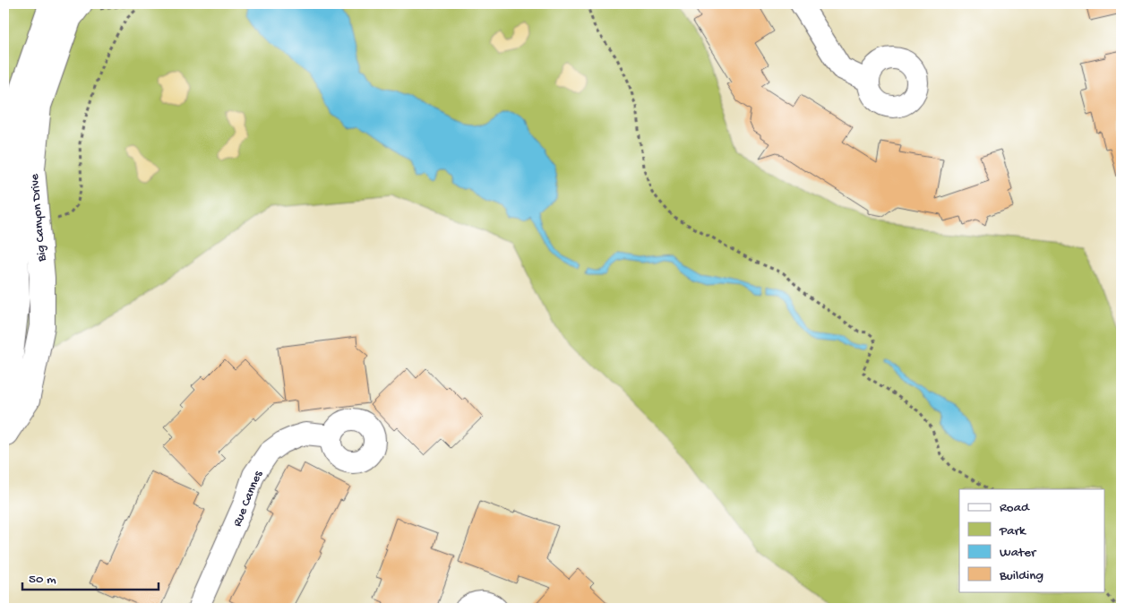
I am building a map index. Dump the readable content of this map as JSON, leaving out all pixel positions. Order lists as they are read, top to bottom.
{
  "streets": {
    "street": ["Big Canyon Drive", "Rue Cannes"]
  },
  "legend": [
    "Road",
    "Park",
    "Water",
    "Building"
  ],
  "scale_bar": "50 m"
}
